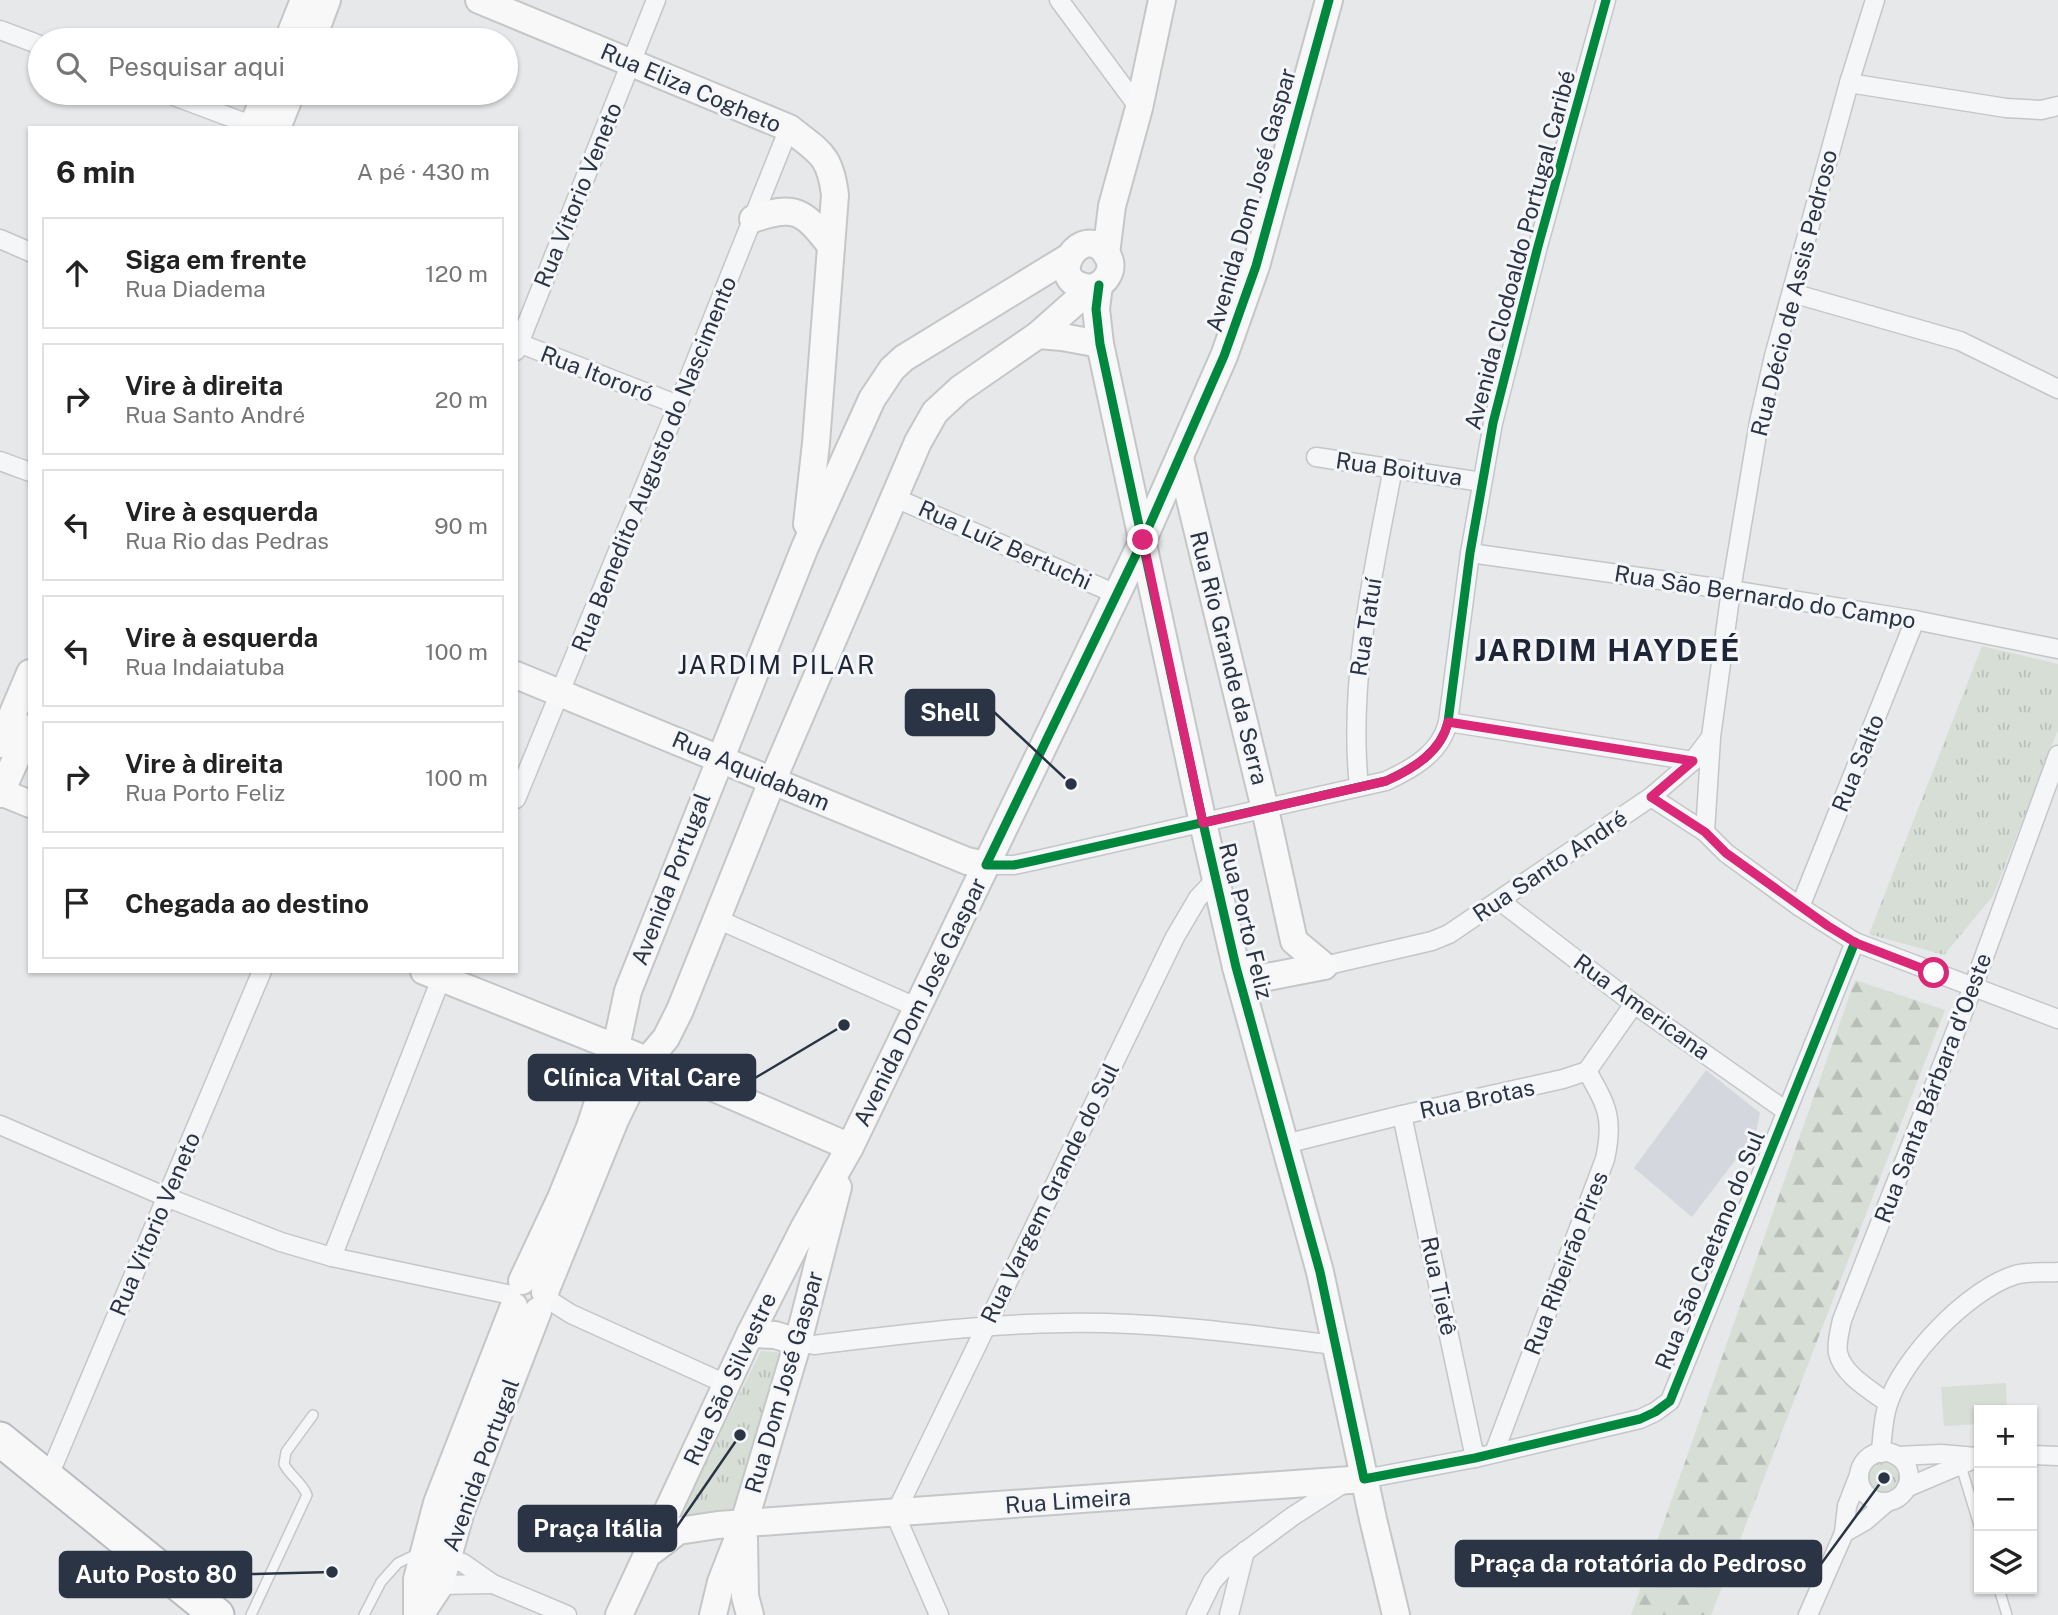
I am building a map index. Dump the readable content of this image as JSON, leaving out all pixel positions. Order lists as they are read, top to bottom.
{
  "streets": {
    "street": [
      "Rua Eliza Cogheto",
      "Rua Vitorio Veneto",
      "Avenida Dom José Gaspar",
      "Avenida Clodoaldo Portugal Caribé",
      "Rua Décio de Assis Pedroso",
      "Rua Itororó",
      "Rua Benedito Augusto do Nascimento",
      "Rua Boituva",
      "Rua Luíz Bertuchi",
      "Rua São Bernardo do Campo",
      "Rua Tatuí",
      "Rua Rio Grande da Serra",
      "Rua Salto",
      "Rua Aquidabam",
      "Rua Santo André",
      "Avenida Portugal",
      "Rua Porto Feliz",
      "Rua Americana",
      "Rua Santa Bárbara d'Oeste",
      "Rua Brotas",
      "Rua Vargem Grande do Sul",
      "Rua São Caetano do Sul",
      "Rua Ribeirão Pires",
      "Rua Tietê",
      "Rua São Silvestre",
      "Rua Dom José Gaspar",
      "Rua Limeira"
    ]
  },
  "crossings": [
    ["Rua Eliza Cogheto", "Rua Vitorio Veneto"],
    ["Rua Eliza Cogheto", "Rua Benedito Augusto do Nascimento"],
    ["Rua Eliza Cogheto", "Avenida Portugal"],
    ["Avenida Dom José Gaspar", "Rua Luíz Bertuchi"],
    ["Avenida Dom José Gaspar", "Rua Rio Grande da Serra"],
    ["Avenida Dom José Gaspar", "Rua Aquidabam"],
    ["Avenida Dom José Gaspar", "Rua Porto Feliz"],
    ["Avenida Dom José Gaspar", "Rua São Silvestre"],
    ["Avenida Dom José Gaspar", "Rua Dom José Gaspar"],
    ["Avenida Clodoaldo Portugal Caribé", "Rua Boituva"],
    ["Avenida Clodoaldo Portugal Caribé", "Rua São Bernardo do Campo"],
    ["Rua Décio de Assis Pedroso", "Rua São Bernardo do Campo"],
    ["Rua Décio de Assis Pedroso", "Rua Santo André"],
    ["Rua Itororó", "Rua Benedito Augusto do Nascimento"],
    ["Rua Benedito Augusto do Nascimento", "Rua Aquidabam"],
    ["Rua Boituva", "Rua Tatuí"],
    ["Rua Luíz Bertuchi", "Avenida Portugal"],
    ["Rua São Bernardo do Campo", "Rua Salto"],
    ["Rua São Bernardo do Campo", "Rua Santo André"],
    ["Rua Aquidabam", "Avenida Portugal"],
    ["Rua Santo André", "Rua Americana"],
    ["Avenida Portugal", "Rua Porto Feliz"],
    ["Rua Porto Feliz", "Rua Brotas"],
    ["Rua Porto Feliz", "Rua Vargem Grande do Sul"],
    ["Rua Porto Feliz", "Rua Limeira"],
    ["Rua Americana", "Rua São Caetano do Sul"],
    ["Rua Brotas", "Rua Ribeirão Pires"],
    ["Rua Brotas", "Rua Tietê"],
    ["Rua Vargem Grande do Sul", "Rua Limeira"],
    ["Rua São Caetano do Sul", "Rua Ribeirão Pires"],
    ["Rua São Caetano do Sul", "Rua Limeira"],
    ["Rua Ribeirão Pires", "Rua Limeira"],
    ["Rua Tietê", "Rua Limeira"],
    ["Rua São Silvestre", "Rua Dom José Gaspar"],
    ["Rua São Silvestre", "Rua Limeira"],
    ["Rua Dom José Gaspar", "Rua Limeira"]
  ],
  "districts": ["JARDIM HAYDEÉ", "JARDIM PILAR"],
  "places": [
    "Shell",
    "Clínica Vital Care",
    "Praça Itália",
    "Praça da rotatória do Pedroso",
    "Auto Posto 80"
  ],
  "page": {
    "search": "Pesquisar aqui",
    "heading": ["6 min", "A pé · 430 m"],
    "list": [
      ["Siga em frente", "Rua Diadema", "120 m"],
      ["Vire à direita", "Rua Santo André", "20 m"],
      ["Vire à esquerda", "Rua Rio das Pedras", "90 m"],
      ["Vire à esquerda", "Rua Indaiatuba", "100 m"],
      ["Vire à direita", "Rua Porto Feliz", "100 m"],
      "Chegada ao destino"
    ],
    "map_buttons": ["+", "−"]
  }
}
